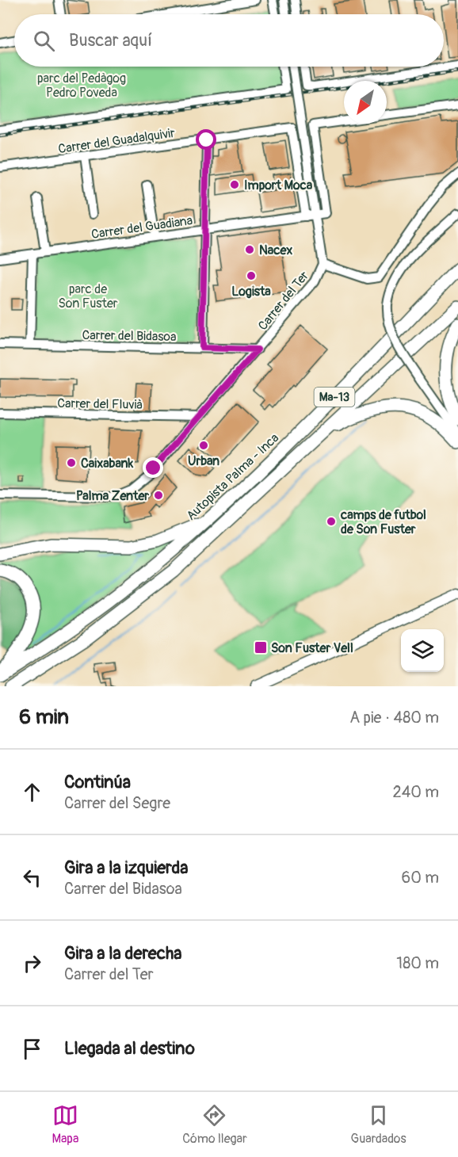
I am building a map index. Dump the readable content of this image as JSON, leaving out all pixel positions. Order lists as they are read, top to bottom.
{
  "streets": {
    "highway": ["Ma-13", "Autopista Palma - Inca"],
    "street": [
      "Carrer del Guadalquivir",
      "Carrer del Guadiana",
      "Carrer del Ter",
      "Carrer del Bidasoa",
      "Carrer del Fluvià"
    ]
  },
  "crossings": [
    ["Carrer del Guadalquivir", "Carrer del Ter"],
    ["Carrer del Guadiana", "Carrer del Ter"],
    ["Carrer del Ter", "Carrer del Bidasoa"],
    ["Carrer del Ter", "Carrer del Fluvià"]
  ],
  "parks": ["parc del Pedàgog Pedro Poveda", "parc de Son Fuster"],
  "places": {
    "other": [
      "Import Moca",
      "Nacex",
      "Logista",
      "Urban",
      "Caixabank",
      "Palma Zenter",
      "camps de futbol de Son Fuster"
    ],
    "transit": ["Son Fuster Vell"]
  },
  "north": "bottom left",
  "page": {
    "search": "Buscar aquí",
    "heading": ["6 min", "A pie · 480 m"],
    "list": [
      ["Continúa", "Carrer del Segre", "240 m"],
      ["Gira a la izquierda", "Carrer del Bidasoa", "60 m"],
      ["Gira a la derecha", "Carrer del Ter", "180 m"],
      "Llegada al destino"
    ],
    "nav": ["Mapa", "Cómo llegar", "Guardados"]
  }
}
